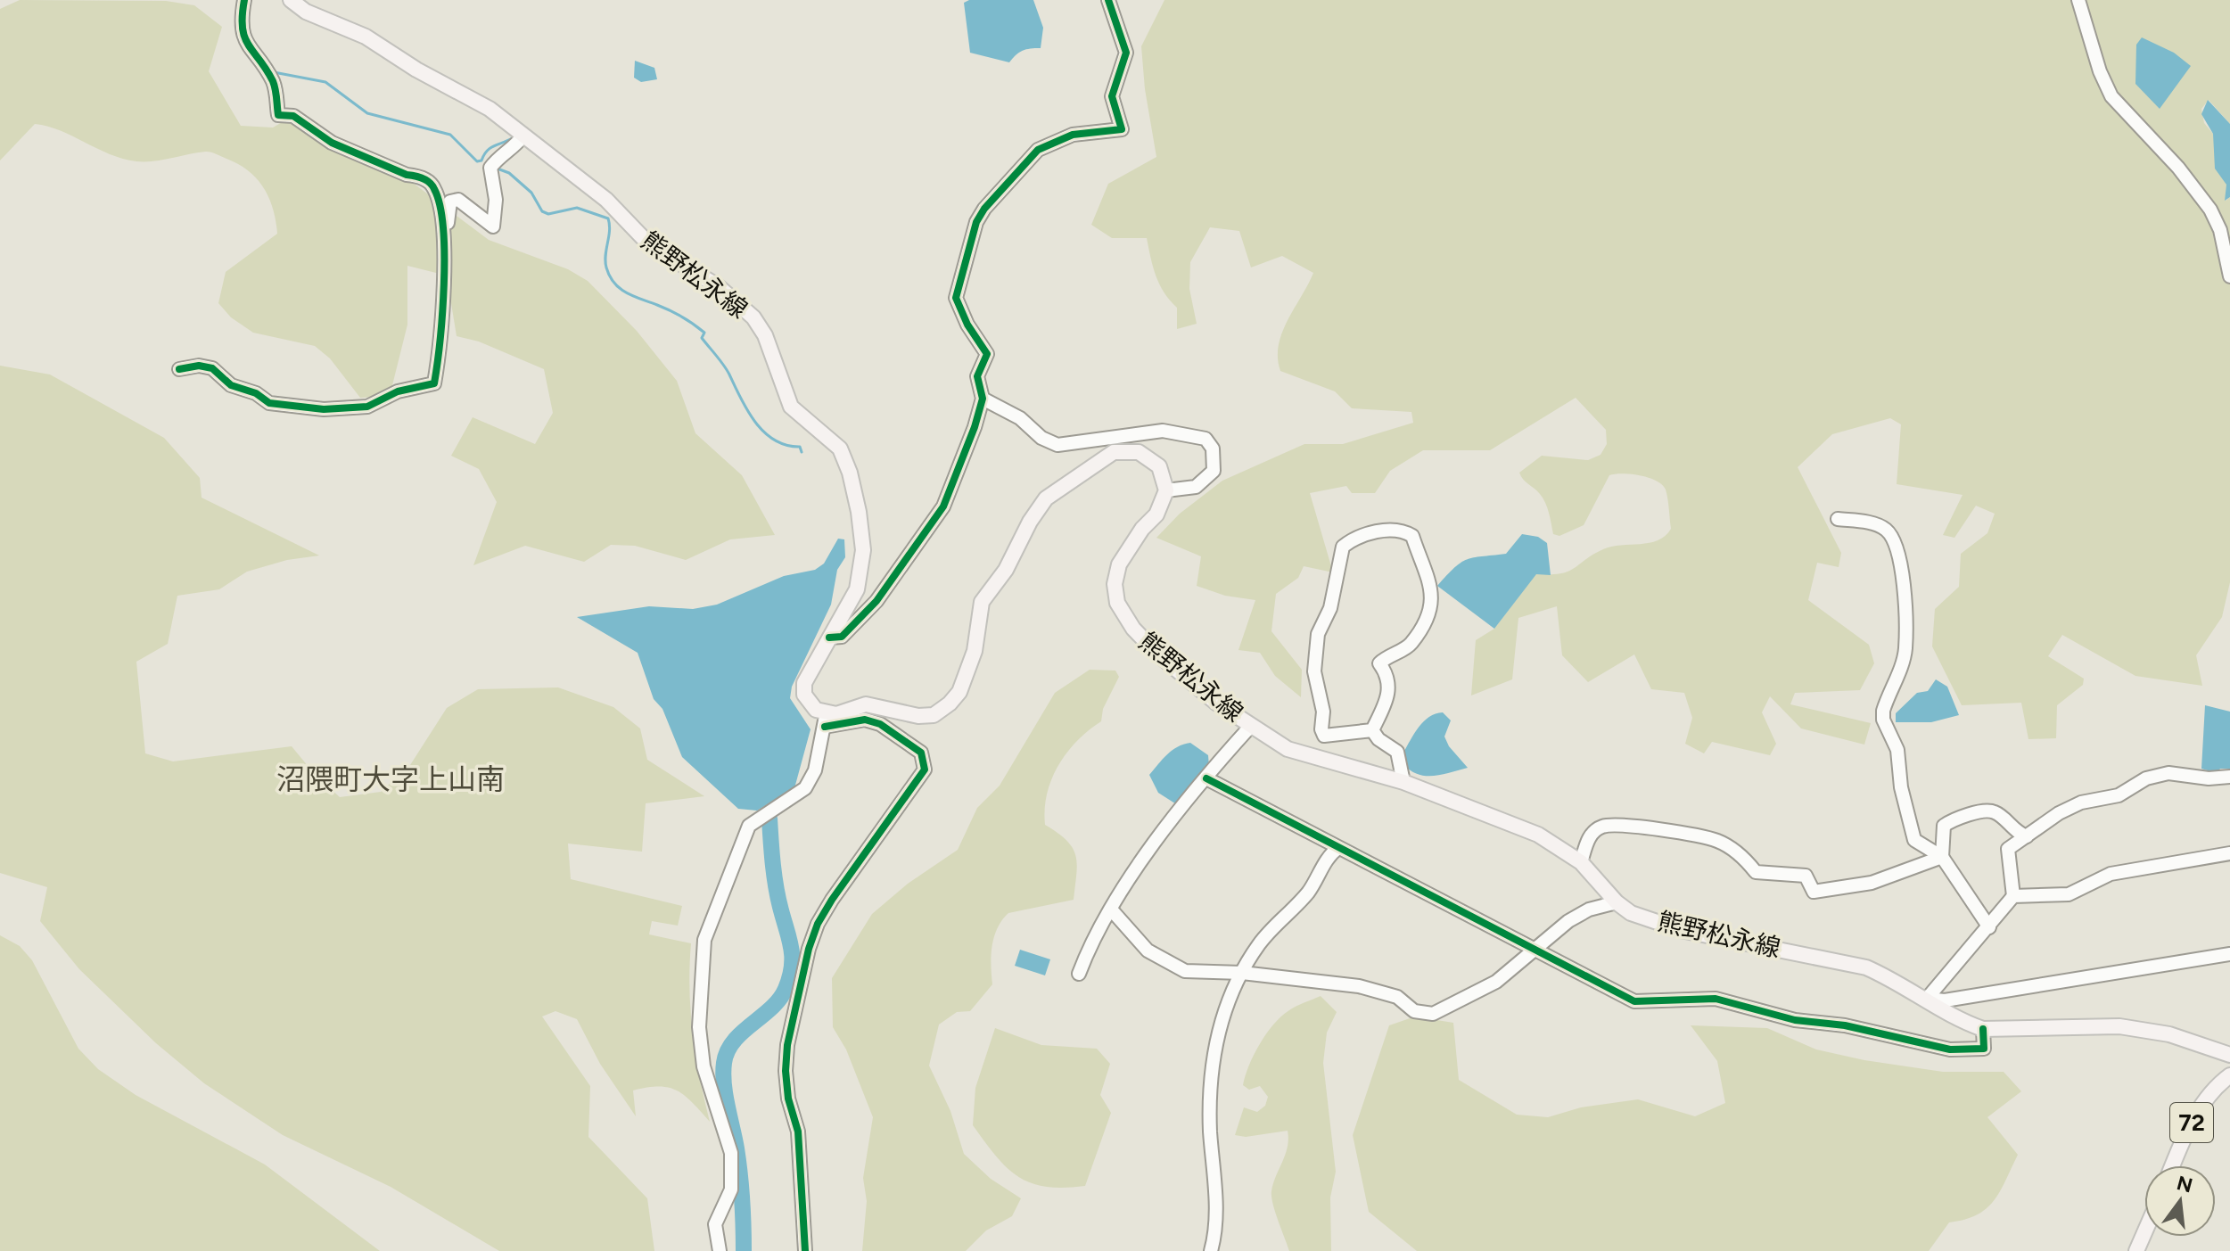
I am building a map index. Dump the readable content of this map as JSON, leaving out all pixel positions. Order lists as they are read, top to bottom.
{
  "streets": {
    "main road": ["熊野松永線", "72"]
  },
  "districts": ["沼隈町大字上山南"],
  "north": "top"
}
